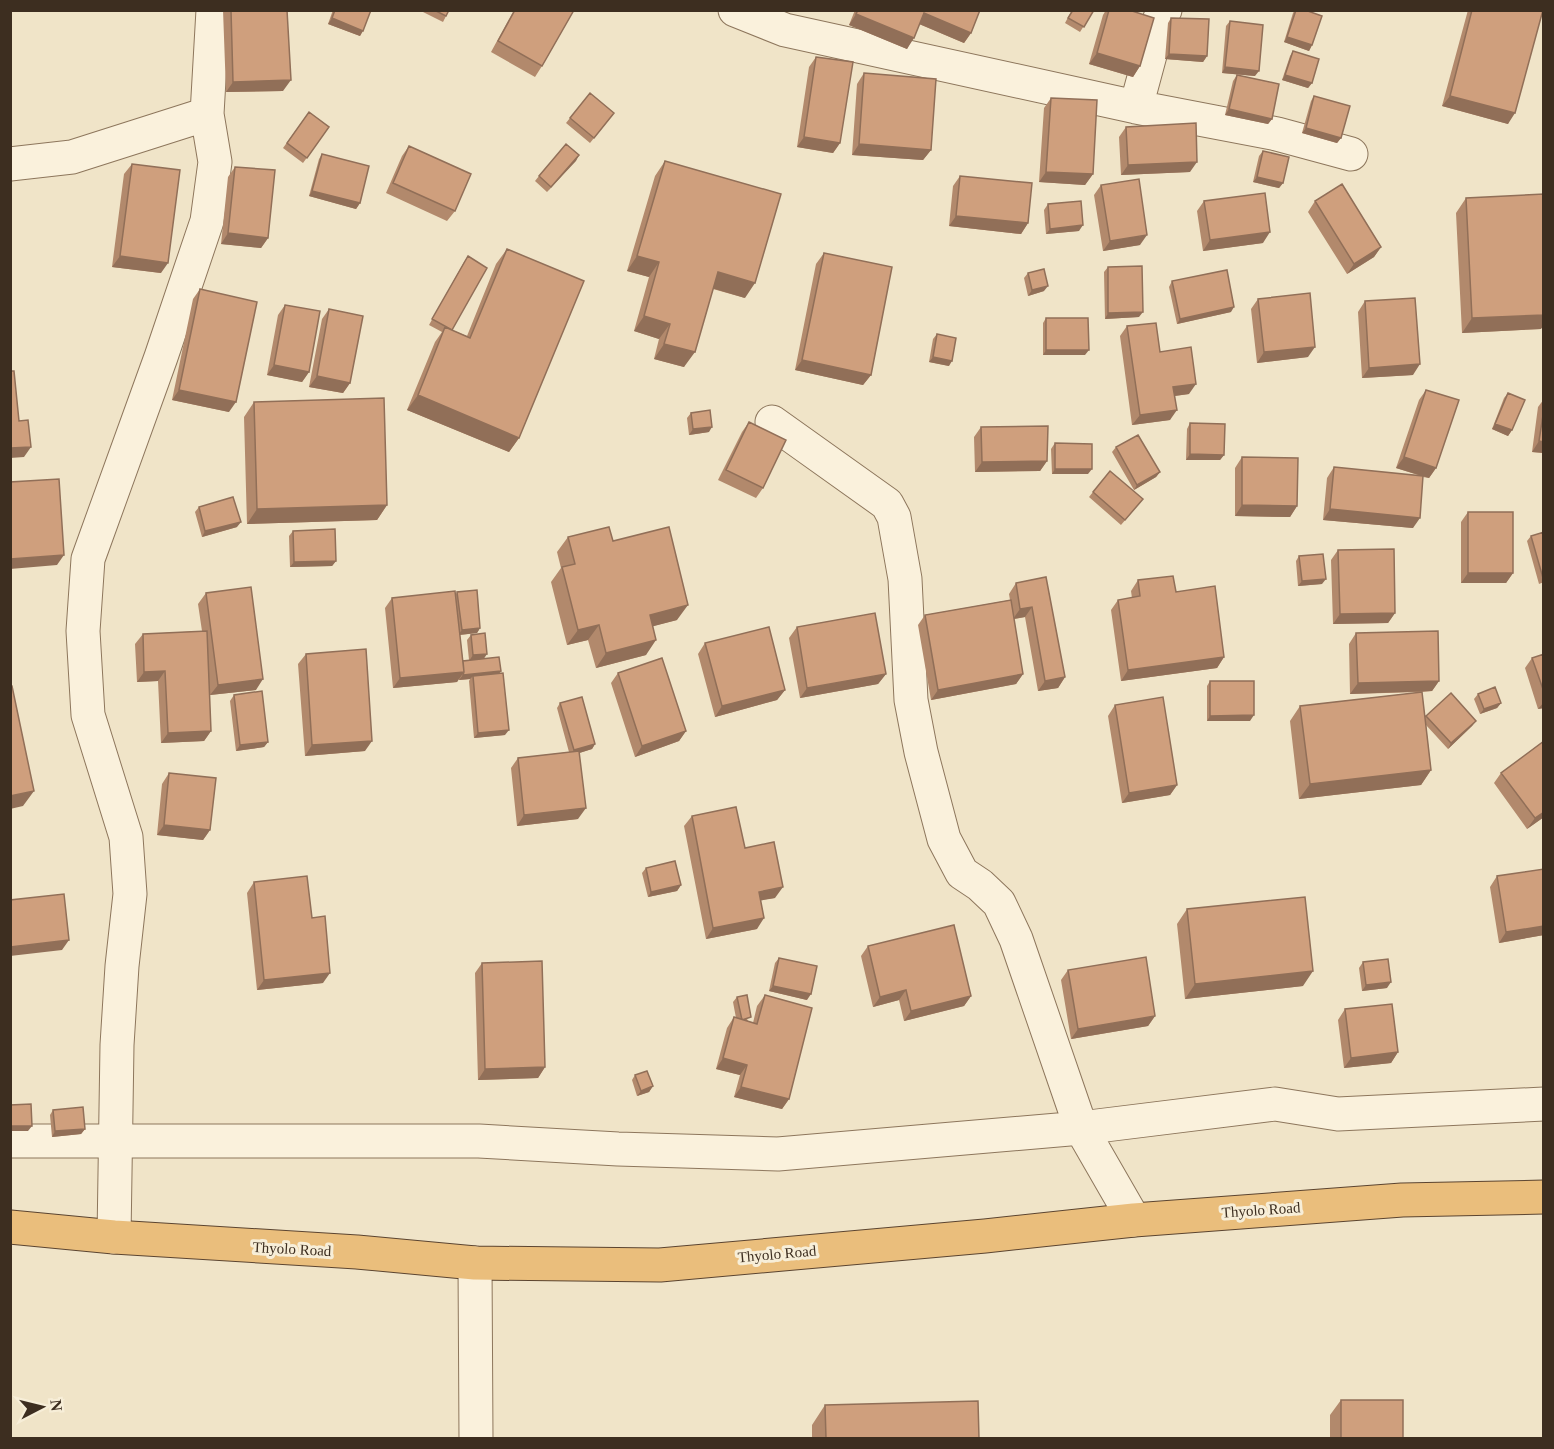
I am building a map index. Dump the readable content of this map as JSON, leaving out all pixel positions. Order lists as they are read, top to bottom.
{
  "streets": {
    "highway": ["Thyolo Road"]
  },
  "north": "right"
}
